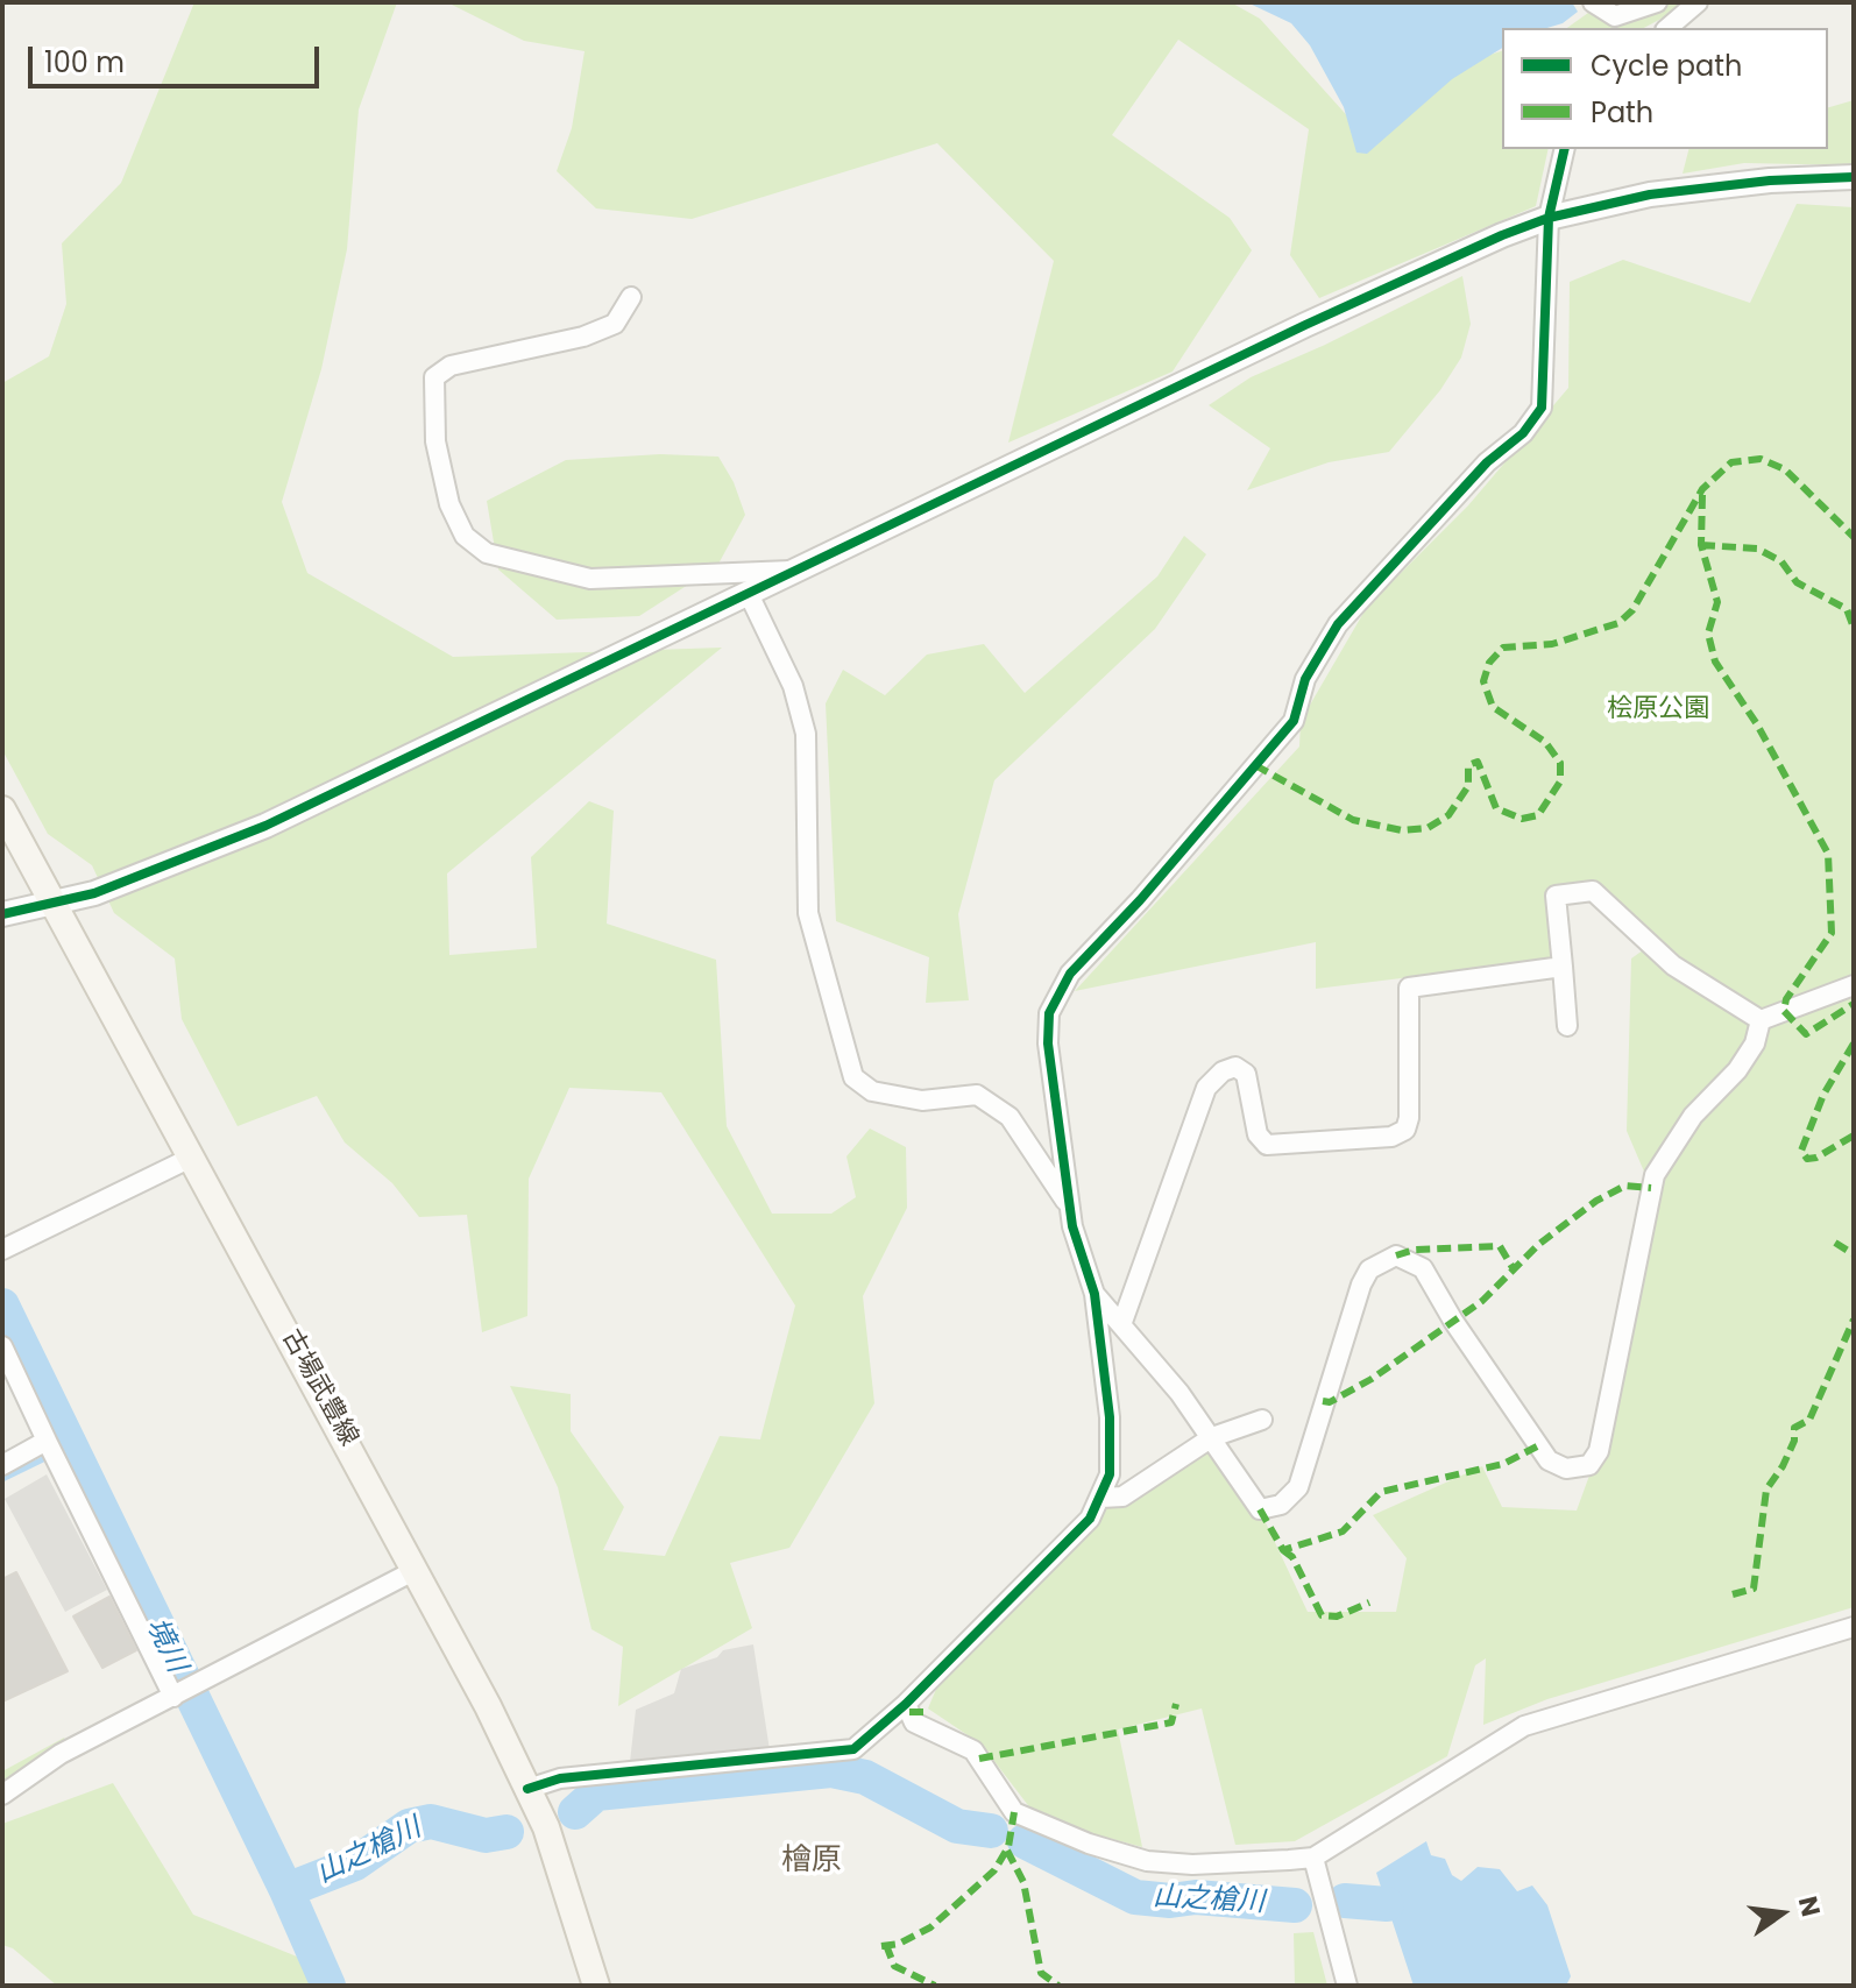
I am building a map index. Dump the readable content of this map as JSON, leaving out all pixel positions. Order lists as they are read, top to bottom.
{
  "streets": {
    "main road": ["古場武豊線"]
  },
  "districts": ["檜原"],
  "water": ["境川", "山之槍川"],
  "parks": ["桧原公園"],
  "legend": ["Cycle path", "Path"],
  "scale_bar": "100 m",
  "north": "right"
}
